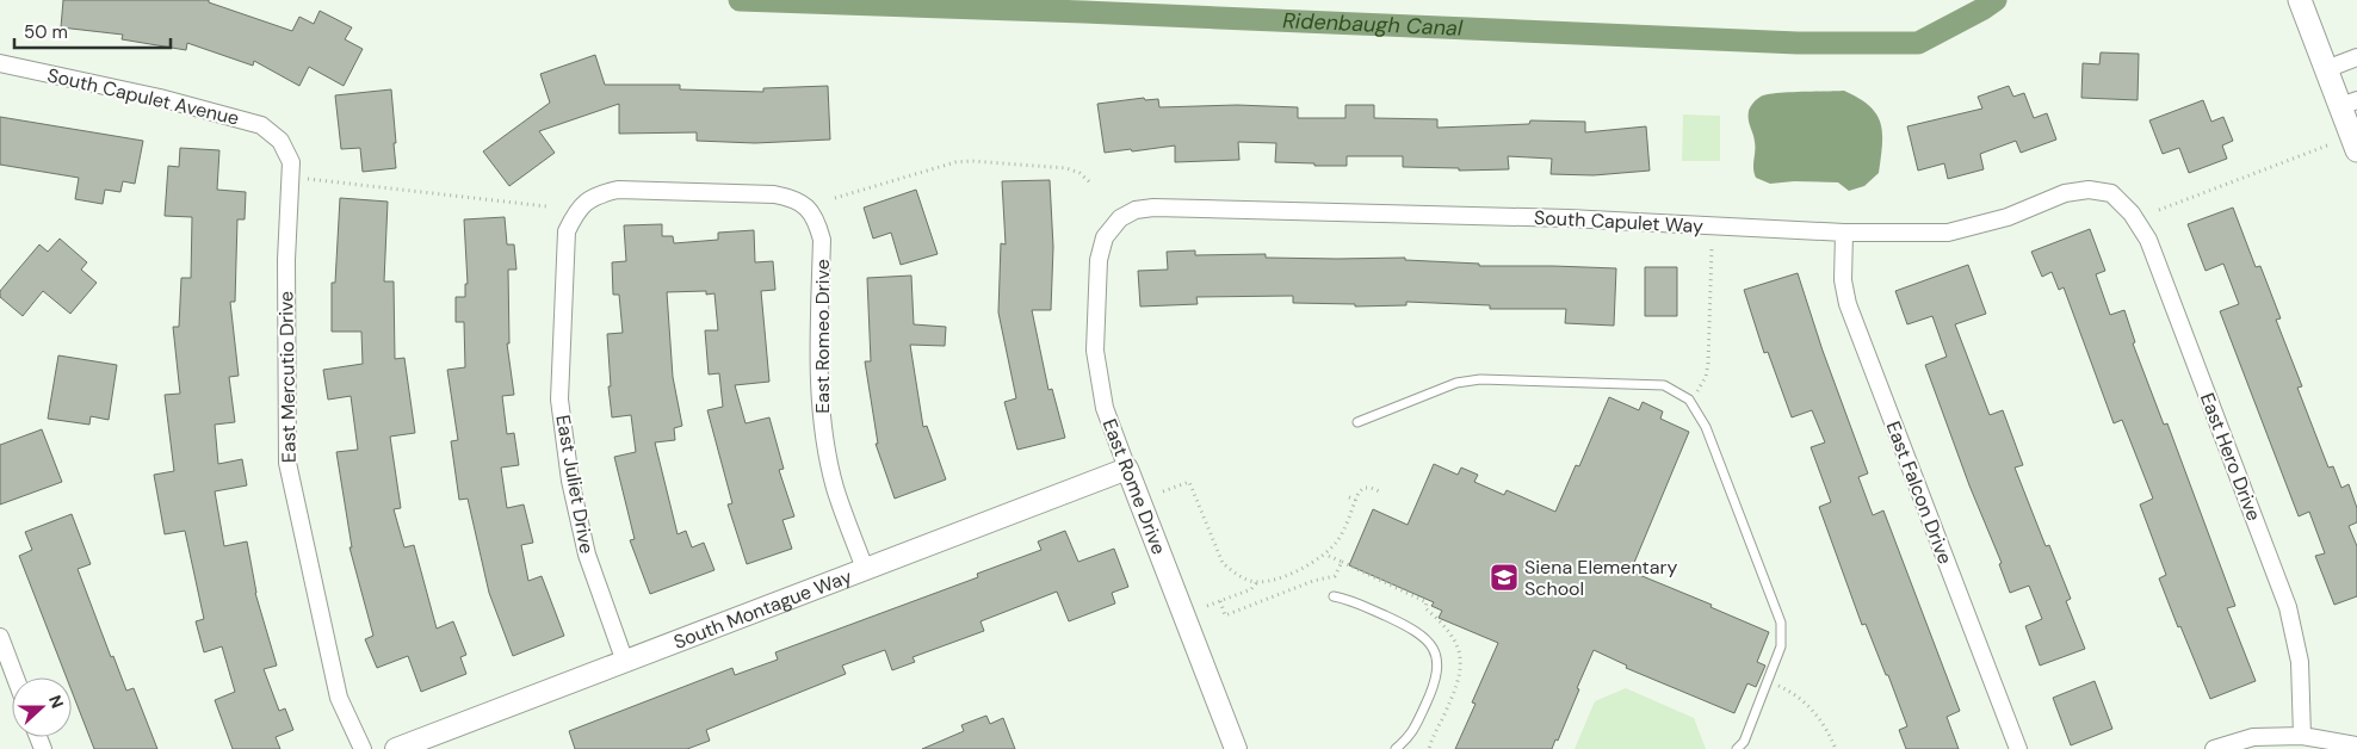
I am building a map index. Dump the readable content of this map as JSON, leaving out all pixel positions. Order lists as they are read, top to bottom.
{
  "streets": {
    "street": [
      "South Capulet Avenue",
      "South Capulet Way",
      "East Romeo Drive",
      "East Mercutio Drive",
      "East Hero Drive",
      "East Juliet Drive",
      "East Rome Drive",
      "East Falcon Drive",
      "South Montague Way"
    ]
  },
  "crossings": [
    ["South Capulet Avenue", "East Mercutio Drive"],
    ["South Capulet Way", "East Hero Drive"],
    ["South Capulet Way", "East Rome Drive"],
    ["South Capulet Way", "East Falcon Drive"],
    ["East Romeo Drive", "East Juliet Drive"],
    ["East Romeo Drive", "South Montague Way"],
    ["East Juliet Drive", "South Montague Way"],
    ["East Rome Drive", "South Montague Way"]
  ],
  "water": ["Ridenbaugh Canal"],
  "places": {
    "school or university": ["Siena Elementary School"]
  },
  "scale_bar": "50 m",
  "north": "right"
}
